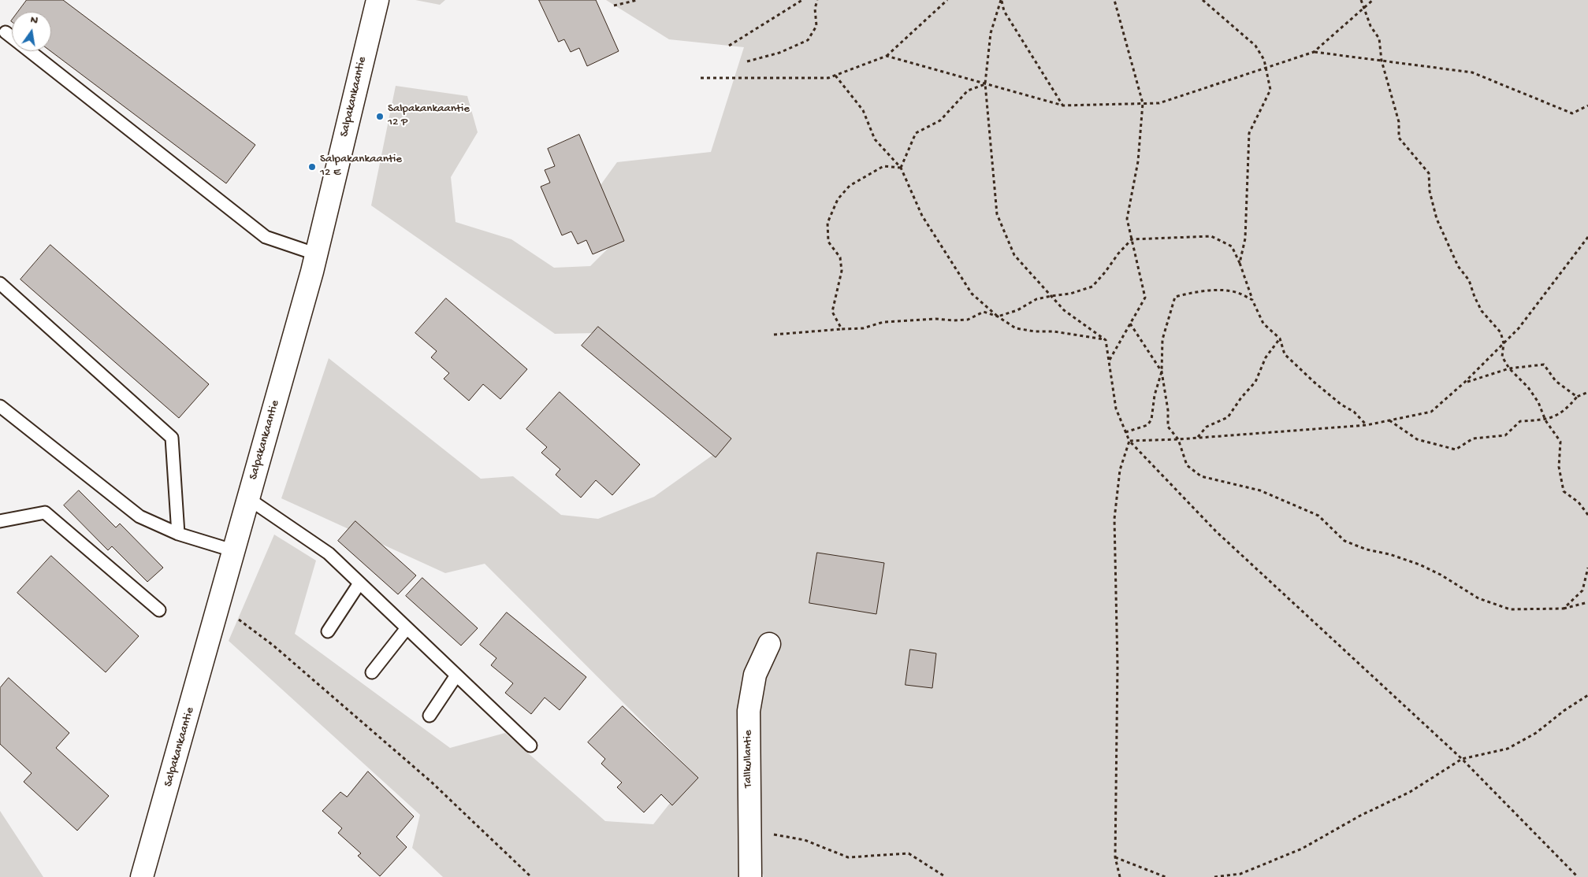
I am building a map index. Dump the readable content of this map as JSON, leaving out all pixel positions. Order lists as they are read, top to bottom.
{
  "streets": {
    "street": ["Salpakankaantie", "Tallkullantie"]
  },
  "places": ["Salpakankaantie 12 P", "Salpakankaantie 12 E"],
  "north": "top"
}
